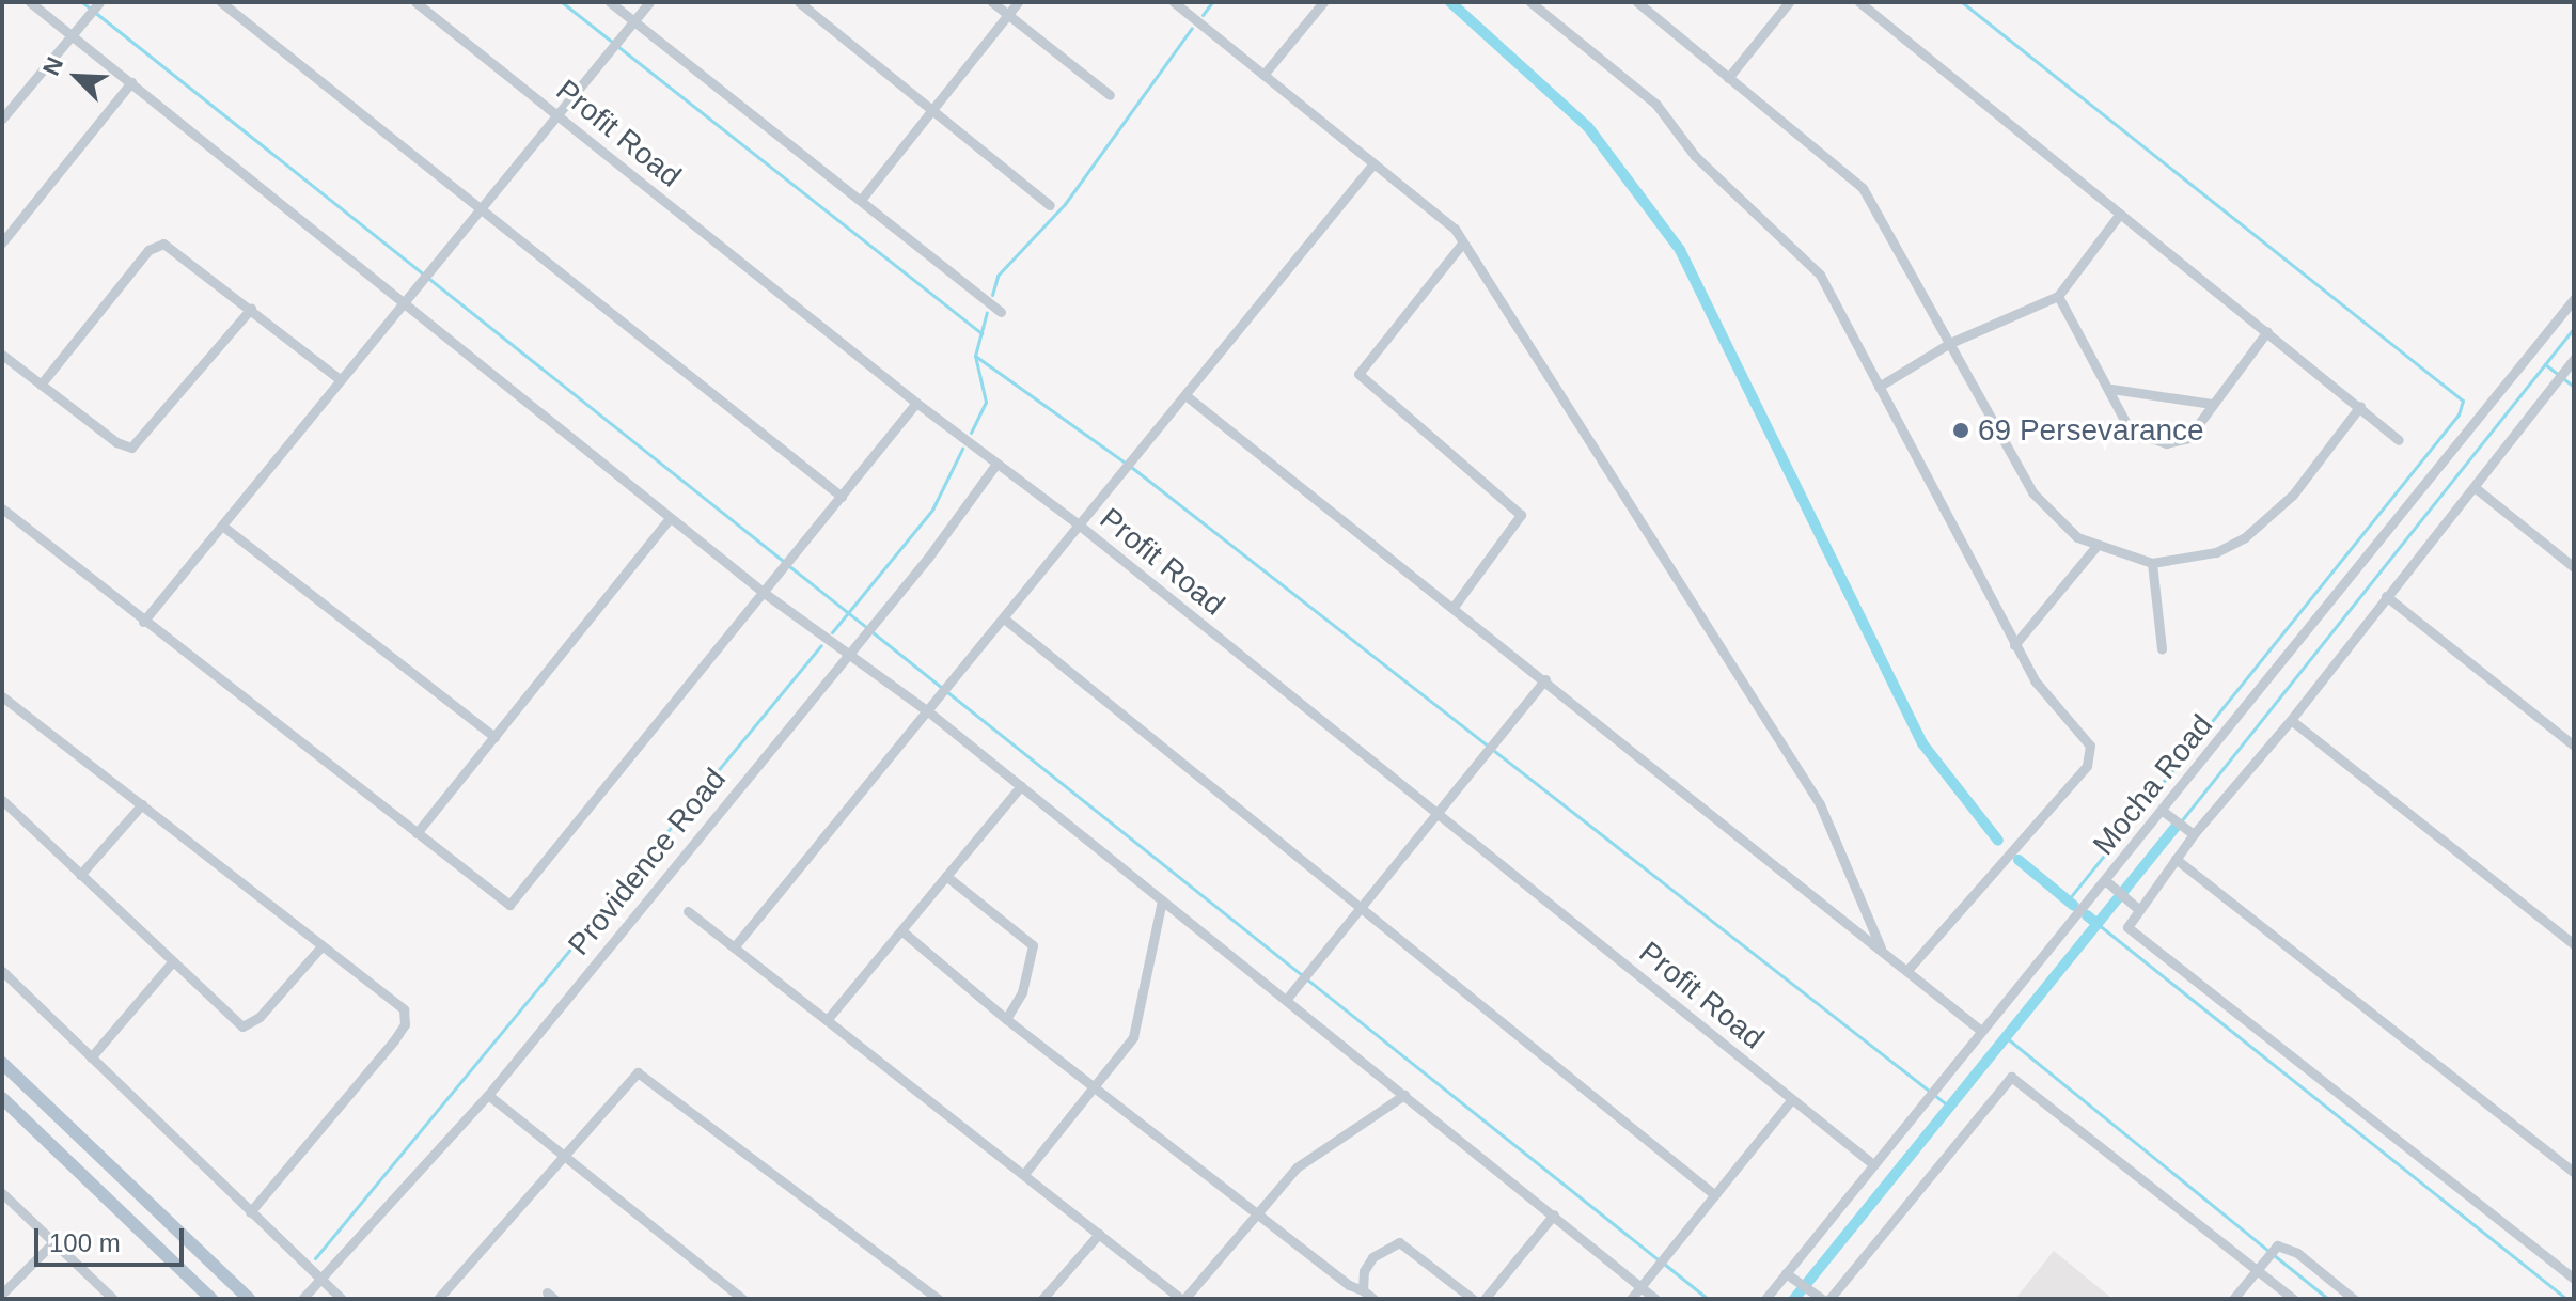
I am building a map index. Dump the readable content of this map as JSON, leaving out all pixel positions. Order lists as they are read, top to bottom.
{
  "streets": {
    "street": ["Profit Road", "Mocha Road", "Providence Road"]
  },
  "crossings": [
    ["Profit Road", "Mocha Road"],
    ["Profit Road", "Providence Road"]
  ],
  "places": ["69 Persevarance"],
  "scale_bar": "100 m",
  "north": "top left"
}
